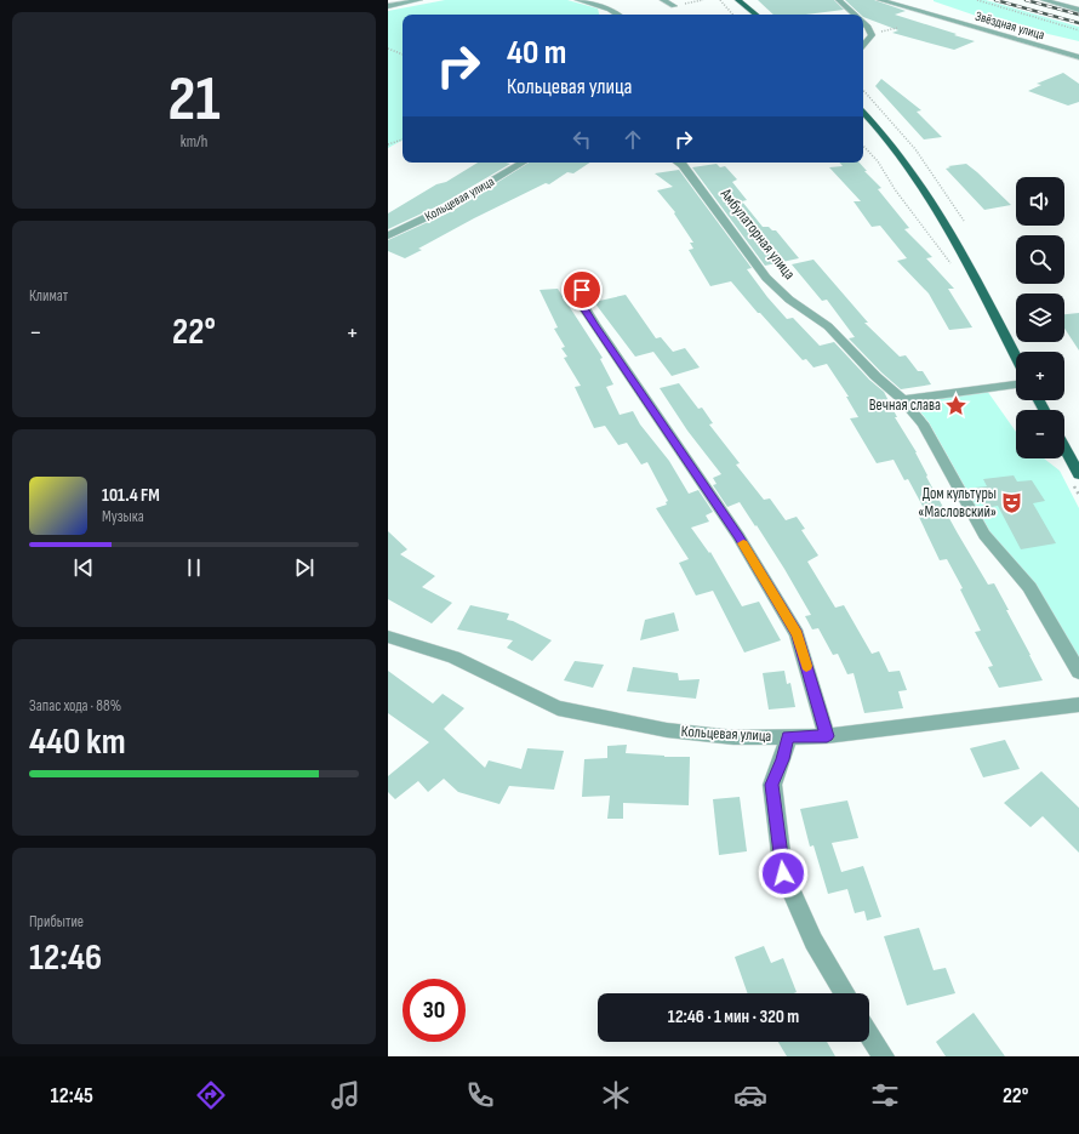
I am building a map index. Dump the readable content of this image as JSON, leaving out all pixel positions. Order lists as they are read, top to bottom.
{
  "streets": {
    "street": ["Звёздная улица", "Кольцевая улица", "Амбулаторная улица"]
  },
  "places": {
    "place": ["Вечная слава"],
    "theatre": ["Дом культуры «Масловский»"]
  },
  "page": {
    "tile": [
      ["21", "km/h"],
      "Климат",
      ["Запас хода · 88%", "440 km"],
      ["Прибытие", "12:46"]
    ],
    "turn": ["40 m", "Кольцевая улица"],
    "map_buttons": ["+", "−"],
    "heat": ["−", "22°", "+"],
    "song": ["101.4 FM", "Музыка"],
    "limit": "30",
    "trip": "12:46 · 1 мин · 320 m",
    "tabs": ["12:45", "22°"]
  }
}
